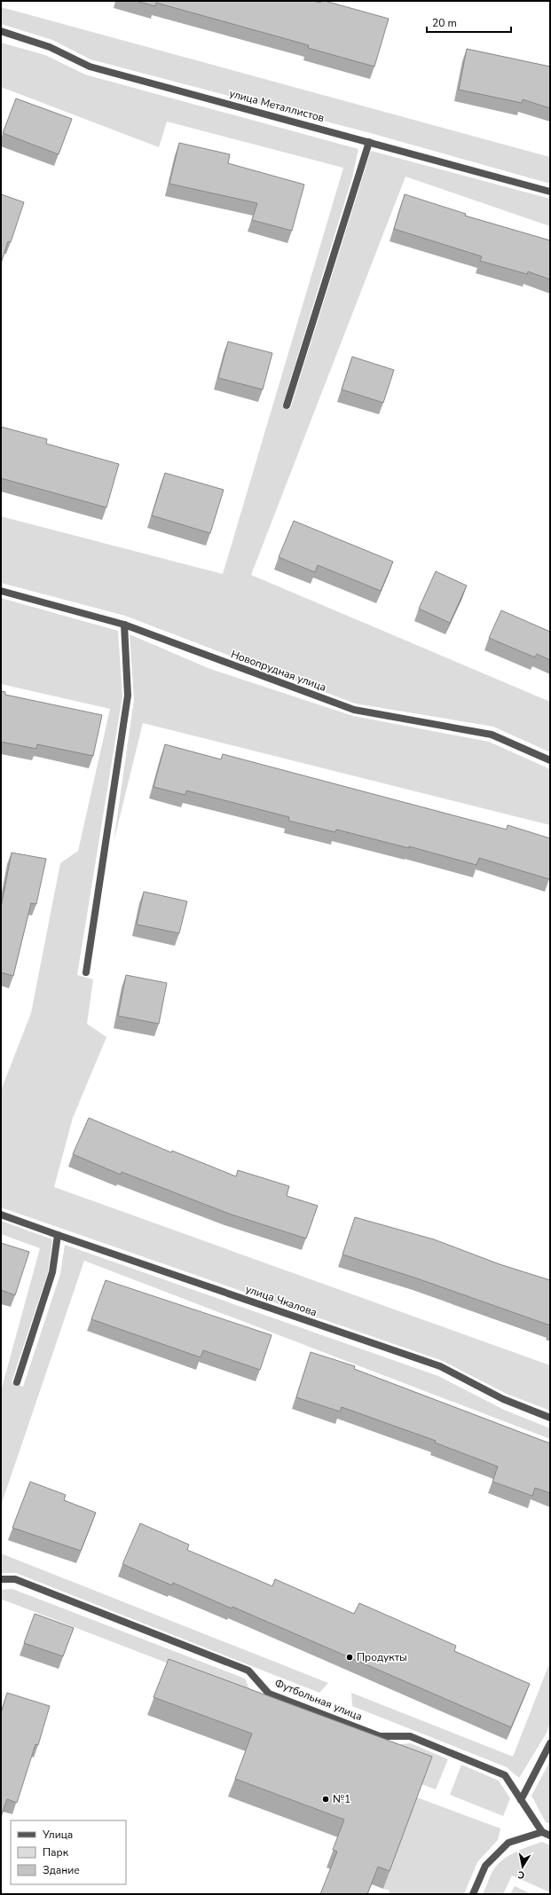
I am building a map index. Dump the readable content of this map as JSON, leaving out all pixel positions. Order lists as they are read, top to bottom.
{
  "streets": {
    "street": [
      "улица Металлистов",
      "Новопрудная улица",
      "улица Чкалова",
      "Футбольная улица"
    ]
  },
  "places": ["Продукты", "№1"],
  "legend": ["Улица", "Парк", "Здание"],
  "scale_bar": "20 m",
  "north": "bottom"
}
